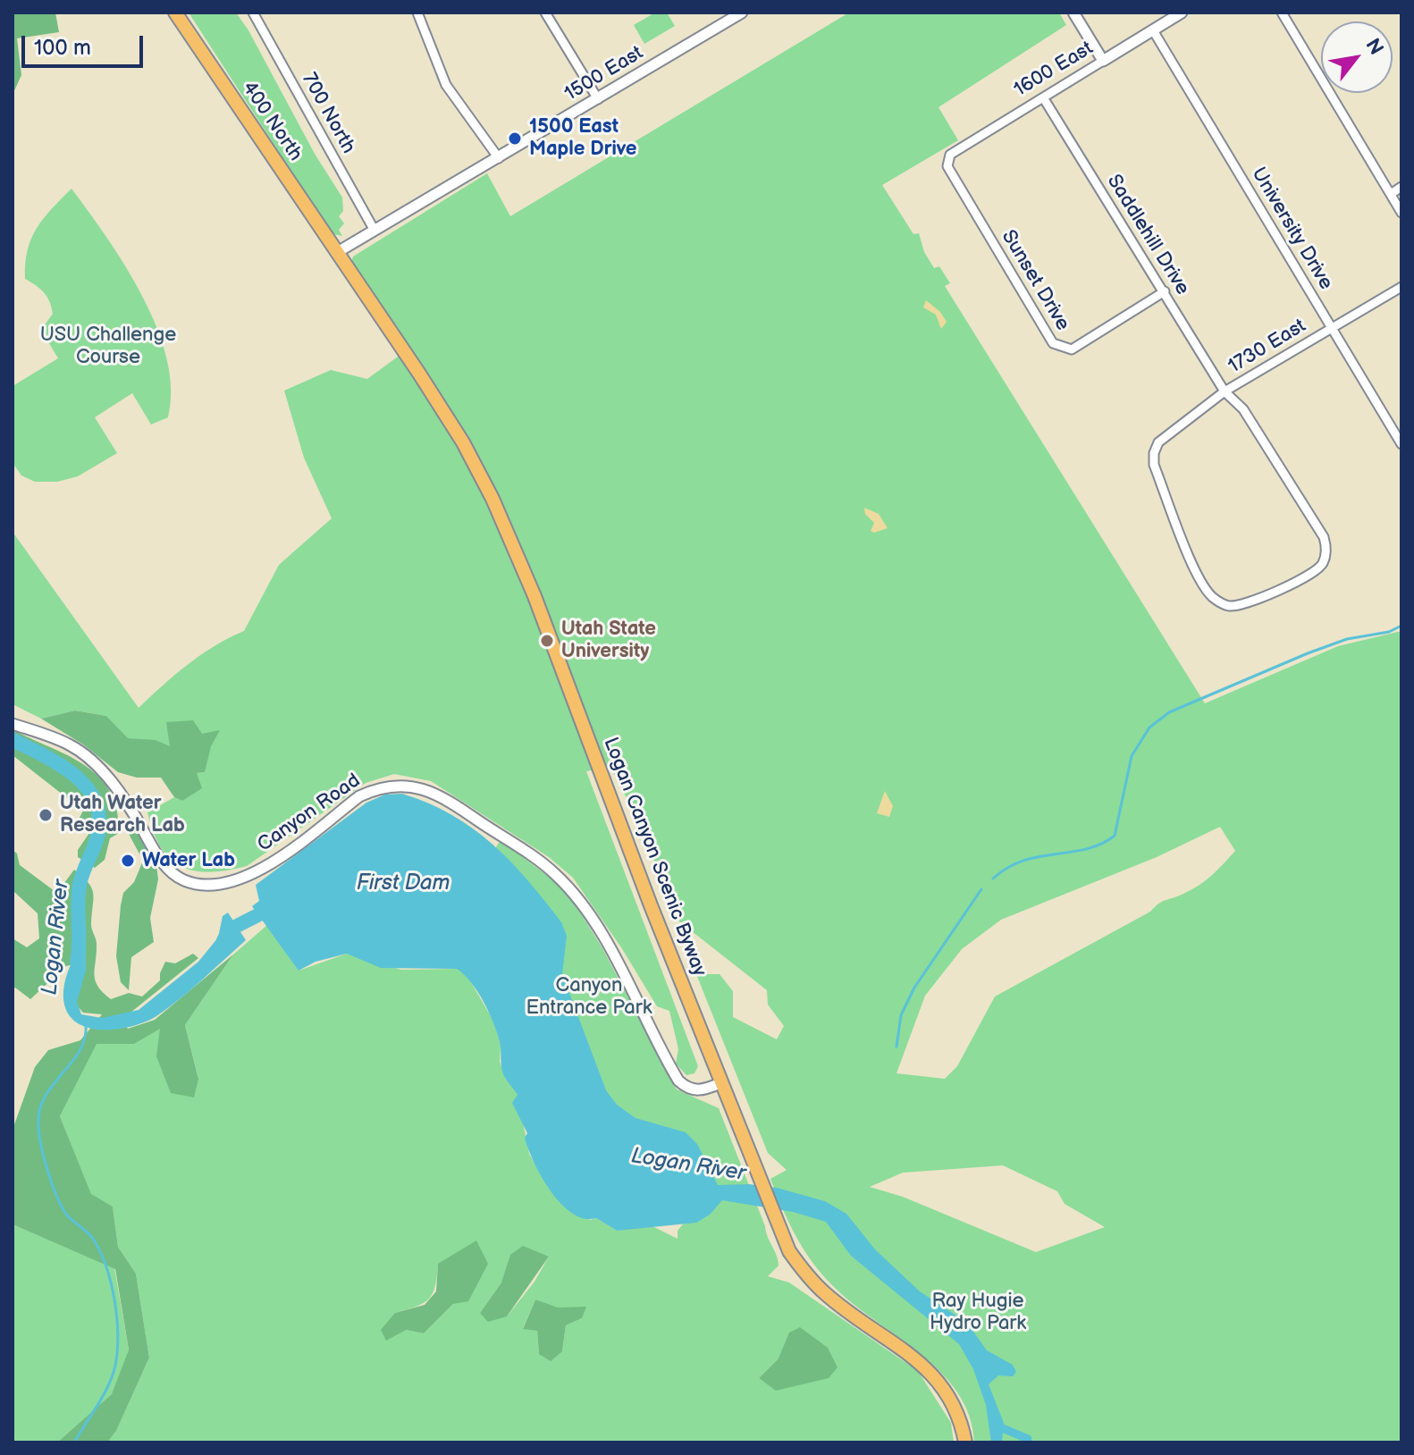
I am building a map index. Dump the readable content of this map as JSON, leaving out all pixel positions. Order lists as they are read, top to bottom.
{
  "streets": {
    "main road": ["400 North", "Logan Canyon Scenic Byway"],
    "street": [
      "1600 East",
      "1500 East",
      "700 North",
      "University Drive",
      "Saddlehill Drive",
      "Sunset Drive",
      "1730 East",
      "Canyon Road"
    ]
  },
  "crossings": [
    ["1600 East", "University Drive"],
    ["1600 East", "Saddlehill Drive"],
    ["1600 East", "Sunset Drive"],
    ["1500 East", "700 North"],
    ["1500 East", "400 North"],
    ["1500 East", "Logan Canyon Scenic Byway"],
    ["400 North", "Logan Canyon Scenic Byway"],
    ["University Drive", "1730 East"],
    ["Saddlehill Drive", "Sunset Drive"],
    ["Saddlehill Drive", "1730 East"],
    ["Canyon Road", "Logan Canyon Scenic Byway"]
  ],
  "water": ["First Dam", "Logan River"],
  "parks": ["USU Challenge Course", "Canyon Entrance Park", "Ray Hugie Hydro Park"],
  "places": [
    "1500 East Maple Drive",
    "Utah State University",
    "Utah Water Research Lab",
    "Water Lab"
  ],
  "scale_bar": "100 m",
  "north": "top right"
}
